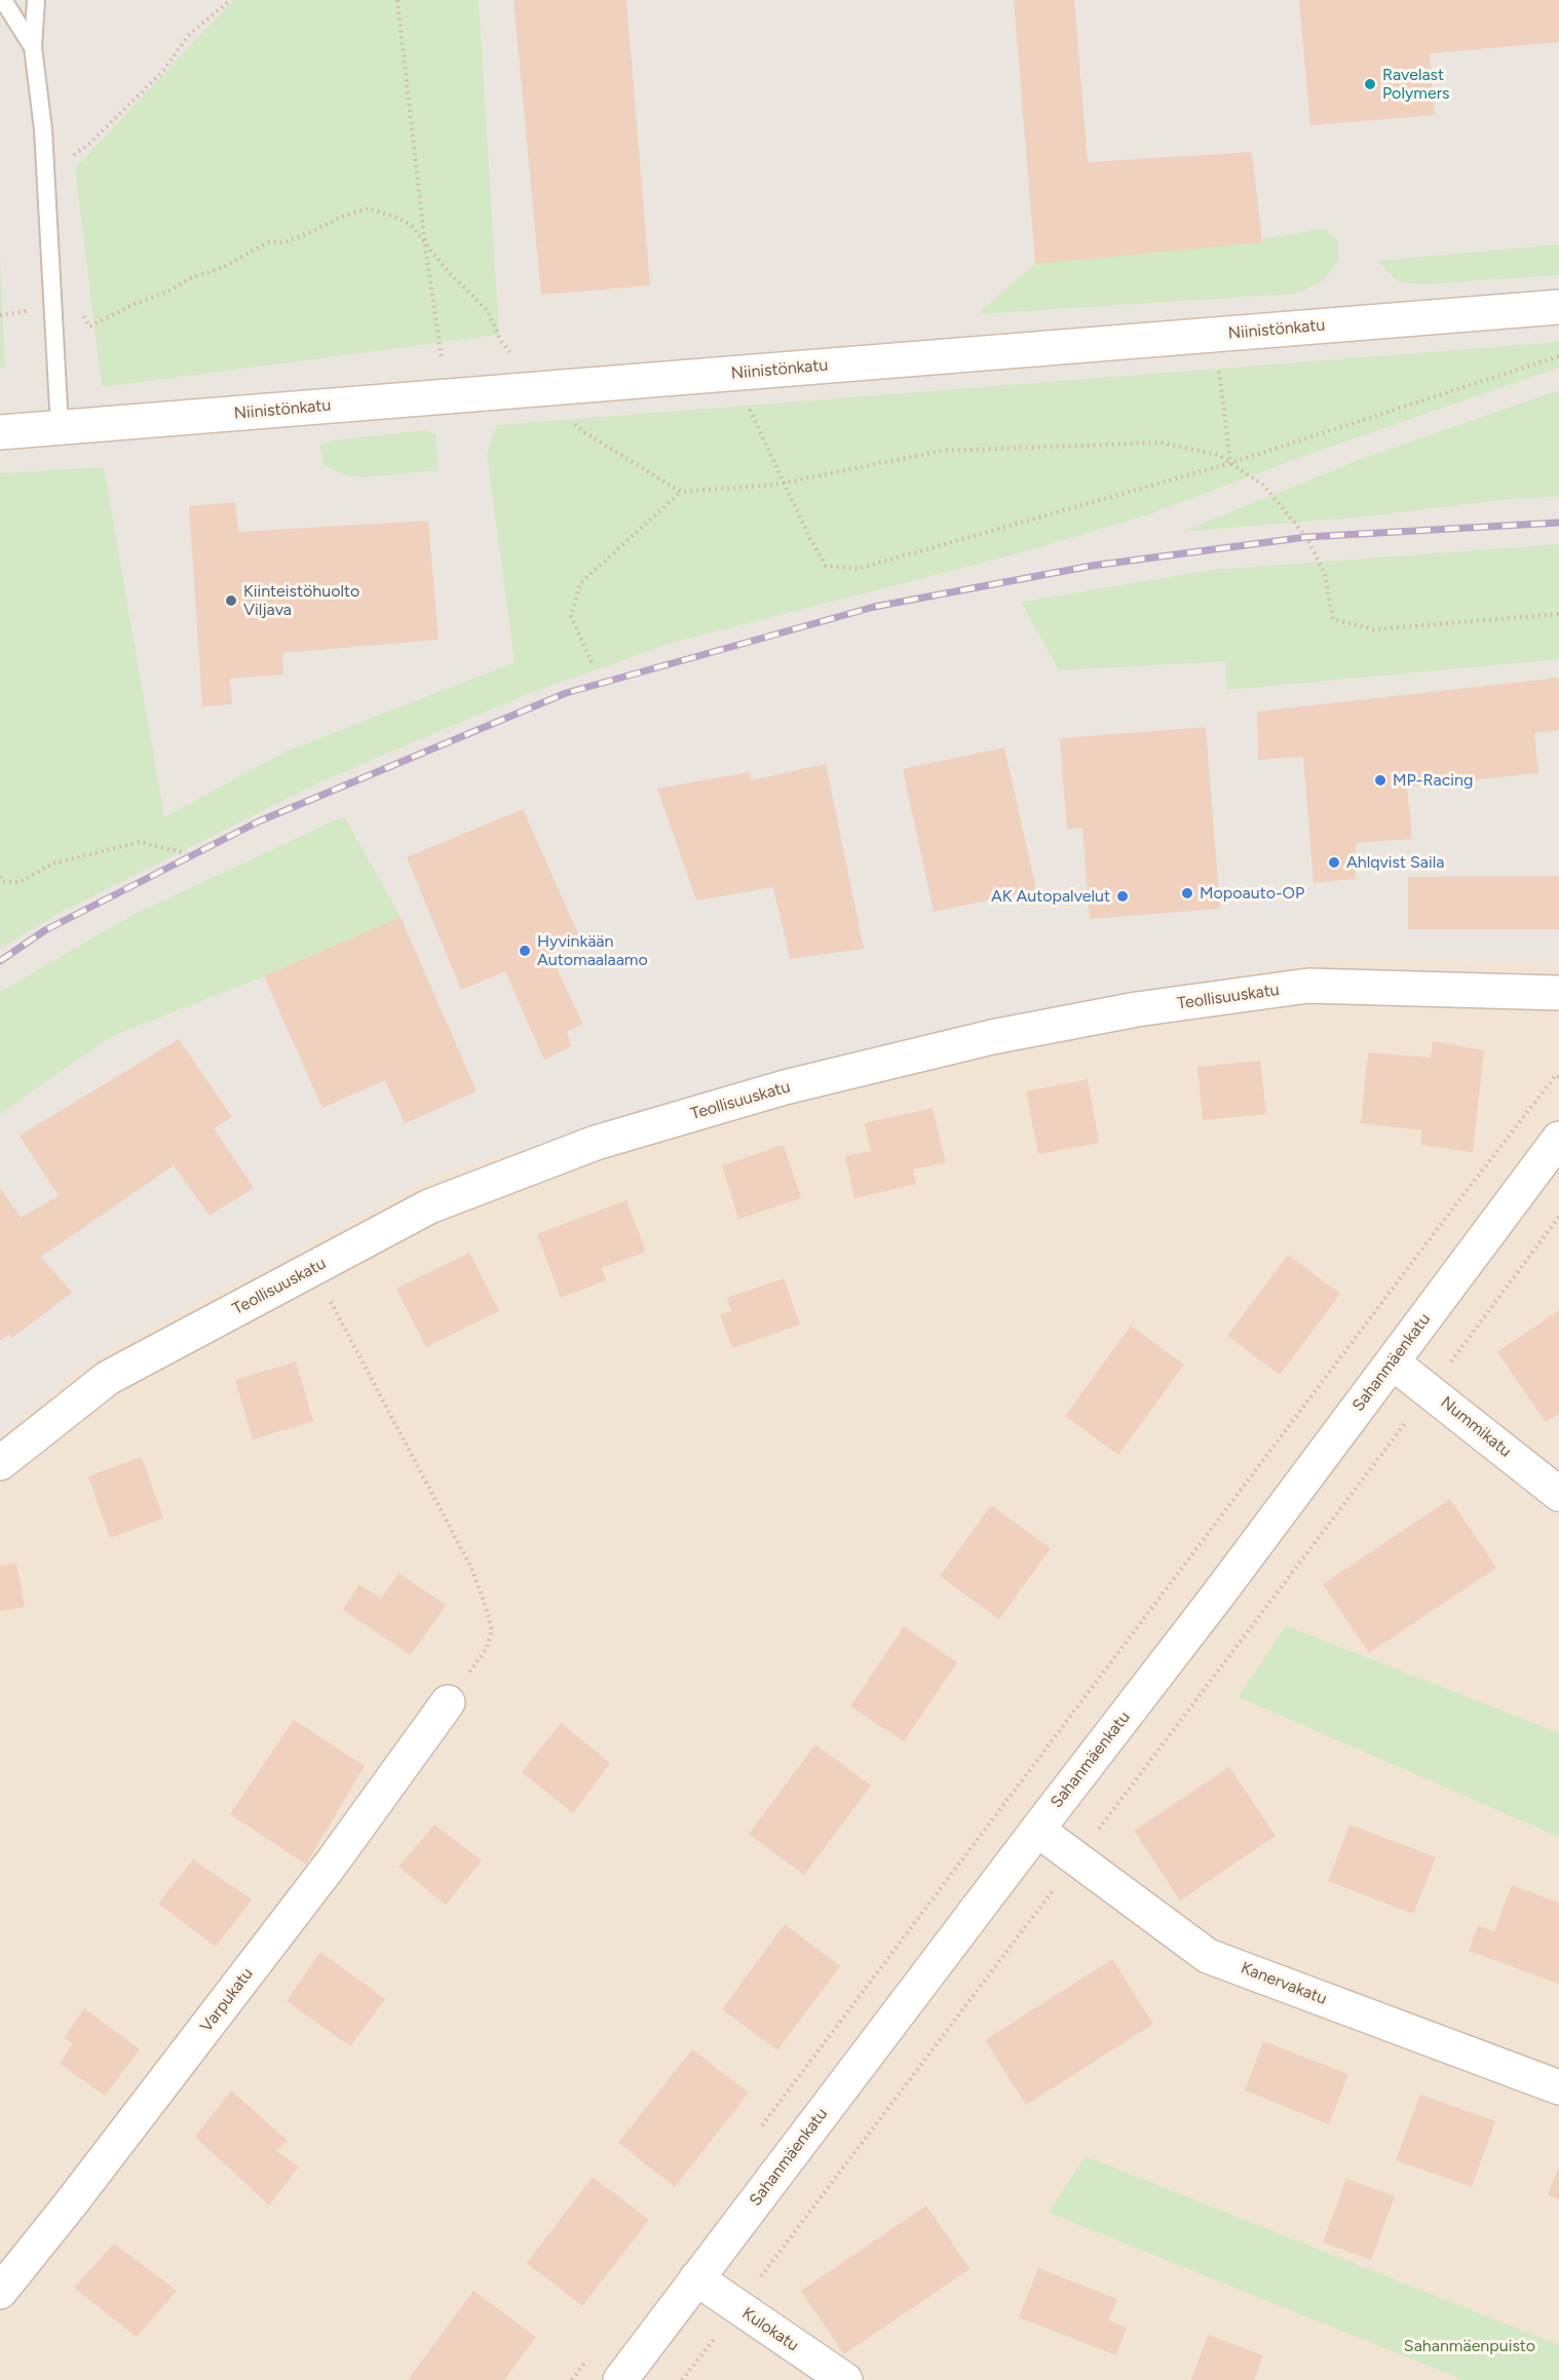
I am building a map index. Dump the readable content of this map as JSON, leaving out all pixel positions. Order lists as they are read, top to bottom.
{
  "streets": {
    "street": [
      "Niinistönkatu",
      "Teollisuuskatu",
      "Sahanmäenkatu",
      "Nummikatu",
      "Kanervakatu",
      "Varpukatu",
      "Kulokatu"
    ]
  },
  "crossings": [
    ["Sahanmäenkatu", "Nummikatu"],
    ["Sahanmäenkatu", "Kanervakatu"],
    ["Sahanmäenkatu", "Kulokatu"]
  ],
  "parks": ["Sahanmäenpuisto"],
  "places": [
    "Ravelast Polymers",
    "Kiinteistöhuolto Viljava",
    "MP-Racing",
    "Ahlqvist Saila",
    "Mopoauto-OP",
    "AK Autopalvelut",
    "Hyvinkään Automaalaamo"
  ]
}
